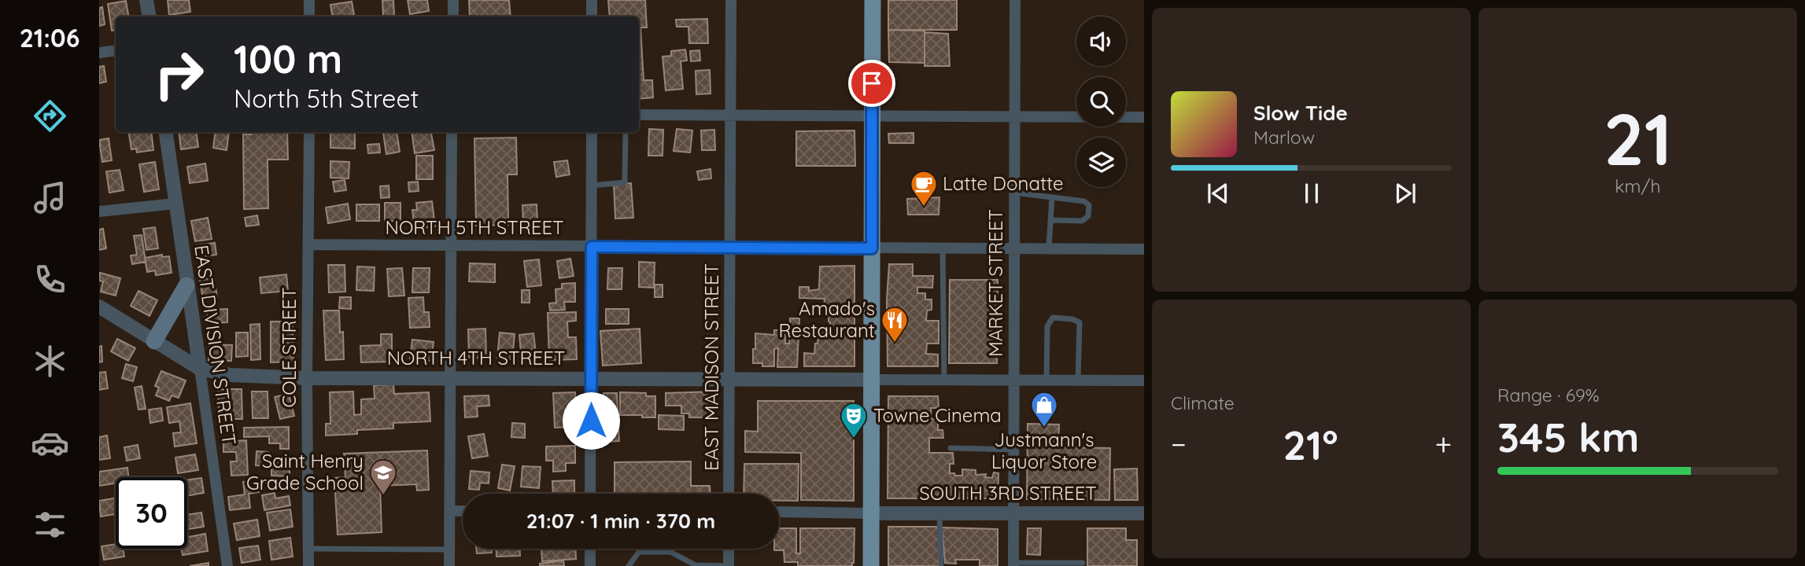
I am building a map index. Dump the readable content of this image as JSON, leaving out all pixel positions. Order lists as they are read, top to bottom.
{
  "streets": {
    "street": [
      "NORTH 5TH STREET",
      "MARKET STREET",
      "EAST DIVISION STREET",
      "COLE STREET",
      "NORTH 4TH STREET",
      "EAST MADISON STREET",
      "SOUTH 3RD STREET"
    ]
  },
  "crossings": [
    ["NORTH 5TH STREET", "MARKET STREET"],
    ["NORTH 5TH STREET", "COLE STREET"],
    ["NORTH 5TH STREET", "EAST MADISON STREET"],
    ["MARKET STREET", "SOUTH 3RD STREET"],
    ["EAST DIVISION STREET", "NORTH 4TH STREET"],
    ["COLE STREET", "NORTH 4TH STREET"],
    ["NORTH 4TH STREET", "EAST MADISON STREET"]
  ],
  "places": {
    "cafe": ["Latte Donatte"],
    "restaurant": ["Amado's Restaurant"],
    "shop": ["Justmann's Liquor Store"],
    "theatre": ["Towne Cinema"],
    "school or university": ["Saint Henry Grade School"]
  },
  "page": {
    "tabs": "21:06",
    "tile": [
      ["21", "km/h"],
      "Climate",
      ["Range · 69%", "345 km"]
    ],
    "turn": ["100 m", "North 5th Street"],
    "song": ["Slow Tide", "Marlow"],
    "heat": ["−", "21°", "+"],
    "limit": "30",
    "trip": "21:07 · 1 min · 370 m"
  }
}
